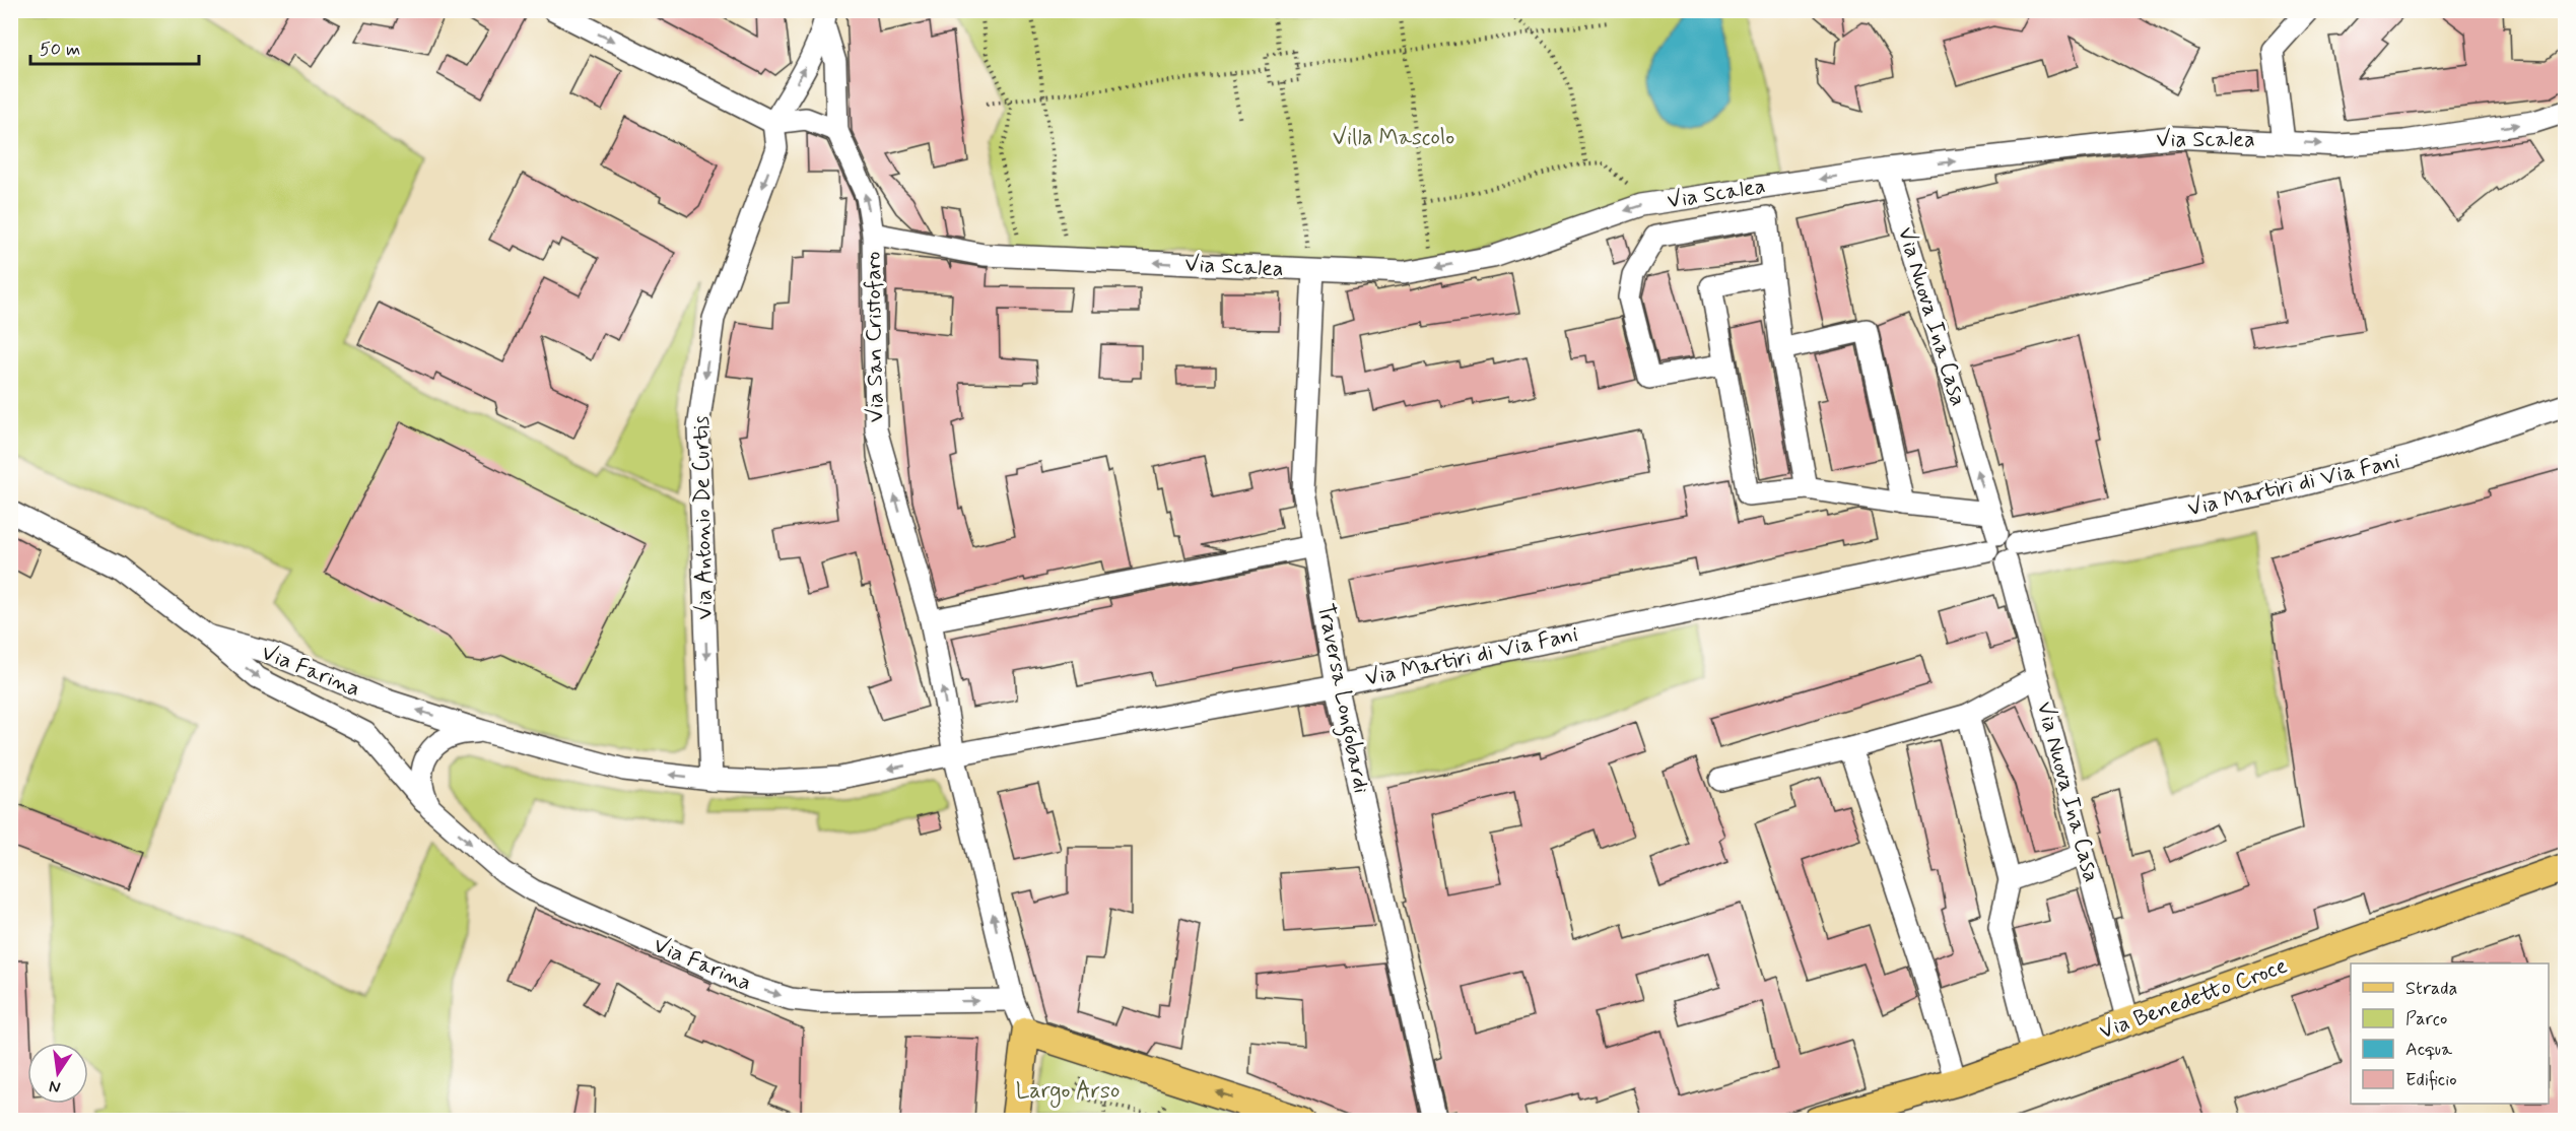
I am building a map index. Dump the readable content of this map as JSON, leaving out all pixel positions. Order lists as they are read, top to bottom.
{
  "streets": {
    "main road": ["Via Benedetto Croce"],
    "street": [
      "Via Scalea",
      "Via Nuova Ina Casa",
      "Via San Cristofaro",
      "Via Martiri di Via Fani",
      "Via Antonio De Curtis",
      "Via Farina",
      "Traversa Longobardi"
    ]
  },
  "crossings": [
    ["Via Scalea", "Via Nuova Ina Casa"],
    ["Via Scalea", "Via San Cristofaro"],
    ["Via Scalea", "Traversa Longobardi"],
    ["Via Nuova Ina Casa", "Via Martiri di Via Fani"],
    ["Via Nuova Ina Casa", "Via Benedetto Croce"],
    ["Via San Cristofaro", "Via Martiri di Via Fani"],
    ["Via San Cristofaro", "Via Farina"],
    ["Via Martiri di Via Fani", "Via Farina"],
    ["Via Martiri di Via Fani", "Traversa Longobardi"],
    ["Via Antonio De Curtis", "Via Farina"]
  ],
  "one_way": ["Via San Cristofaro", "Via Antonio De Curtis"],
  "parks": ["Villa Mascolo", "Largo Arso"],
  "legend": [
    "Strada",
    "Parco",
    "Acqua",
    "Edificio"
  ],
  "scale_bar": "50 m",
  "north": "bottom"
}
